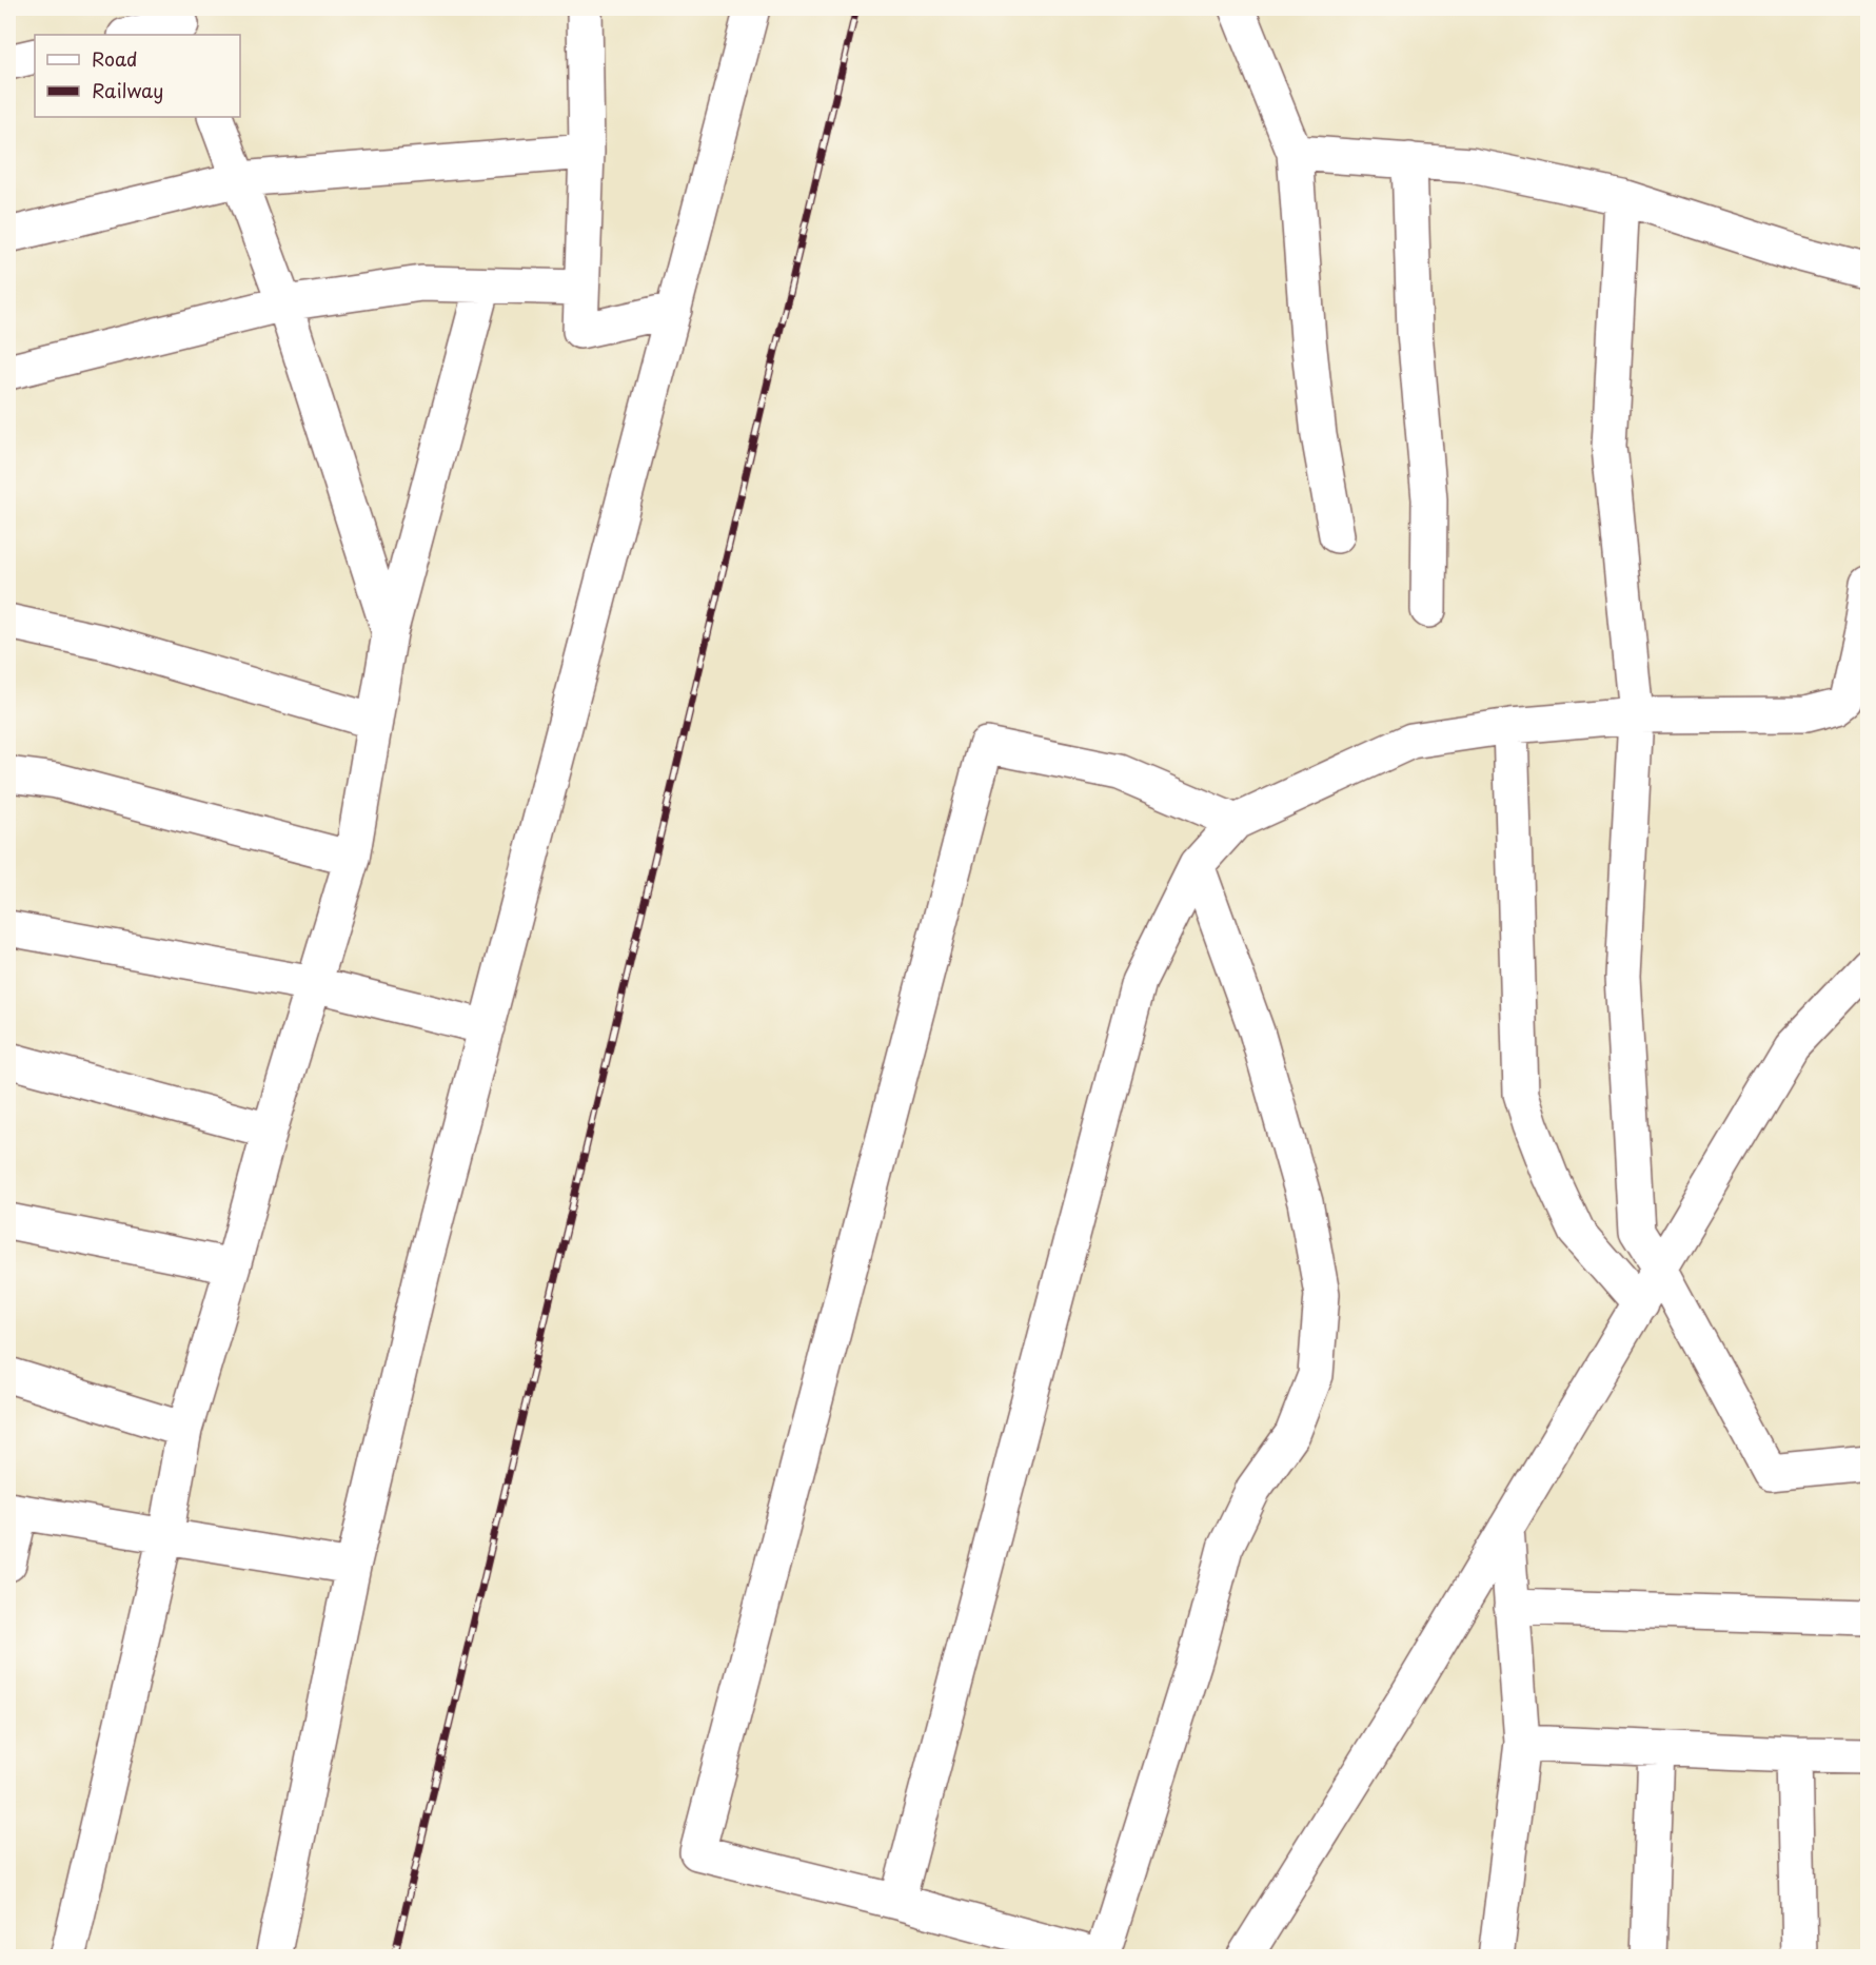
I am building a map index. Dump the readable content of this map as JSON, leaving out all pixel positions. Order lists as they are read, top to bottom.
{
  "legend": ["Road", "Railway"]
}
